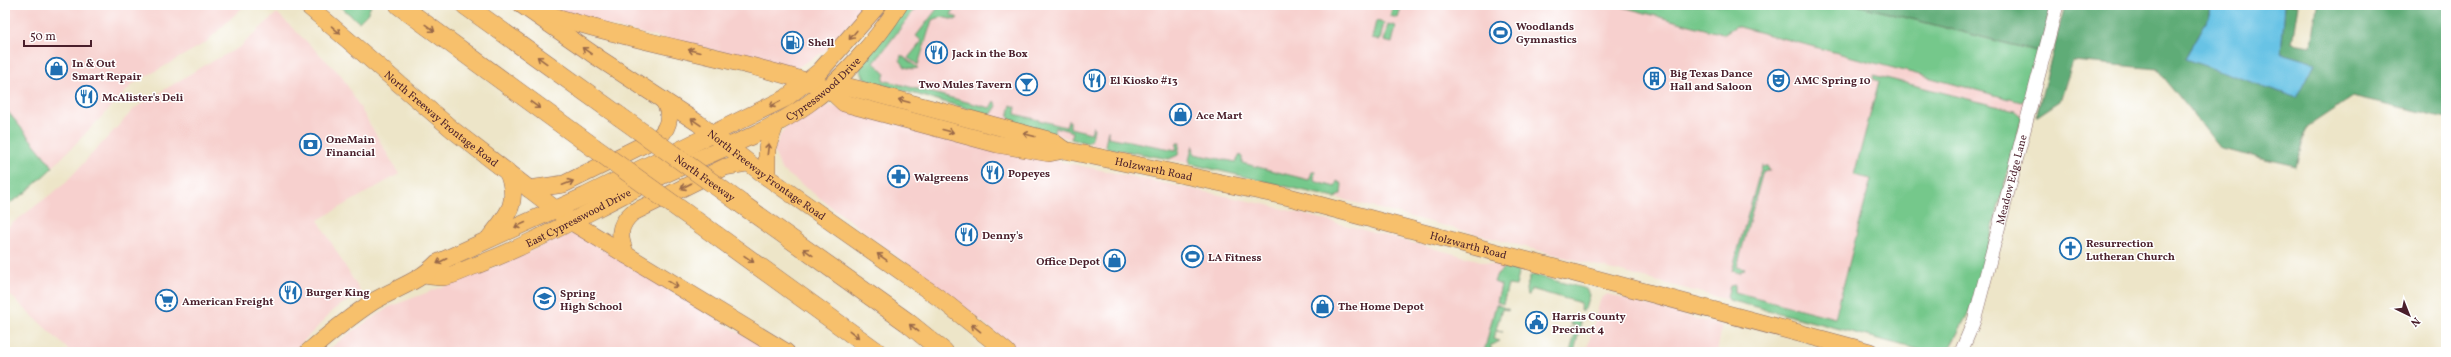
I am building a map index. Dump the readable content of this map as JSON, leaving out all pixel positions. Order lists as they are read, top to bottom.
{
  "streets": {
    "highway": ["North Freeway"],
    "main road": [
      "Cypresswood Drive",
      "North Freeway Frontage Road",
      "Holzwarth Road",
      "East Cypresswood Drive"
    ],
    "street": ["Meadow Edge Lane"]
  },
  "crossings": [
    ["Cypresswood Drive", "North Freeway Frontage Road"],
    ["Cypresswood Drive", "Holzwarth Road"],
    ["Cypresswood Drive", "East Cypresswood Drive"],
    ["North Freeway Frontage Road", "Holzwarth Road"],
    ["North Freeway Frontage Road", "East Cypresswood Drive"]
  ],
  "places": {
    "sports": ["Woodlands Gymnastics", "LA Fitness"],
    "fuel station": ["Shell"],
    "restaurant": [
      "Jack in the Box",
      "El Kiosko #13",
      "McAlister's Deli",
      "Popeyes",
      "Denny's",
      "Burger King"
    ],
    "shop": [
      "In & Out Smart Repair",
      "Ace Mart",
      "Office Depot",
      "The Home Depot"
    ],
    "building": ["Big Texas Dance Hall and Saloon"],
    "theatre": ["AMC Spring 10"],
    "bar": ["Two Mules Tavern"],
    "bank": ["OneMain Financial"],
    "pharmacy": ["Walgreens"],
    "church": ["Resurrection Lutheran Church"],
    "school or university": ["Spring High School"],
    "supermarket": ["American Freight"],
    "public building": ["Harris County Precinct 4"]
  },
  "scale_bar": "50 m",
  "north": "bottom right"
}
